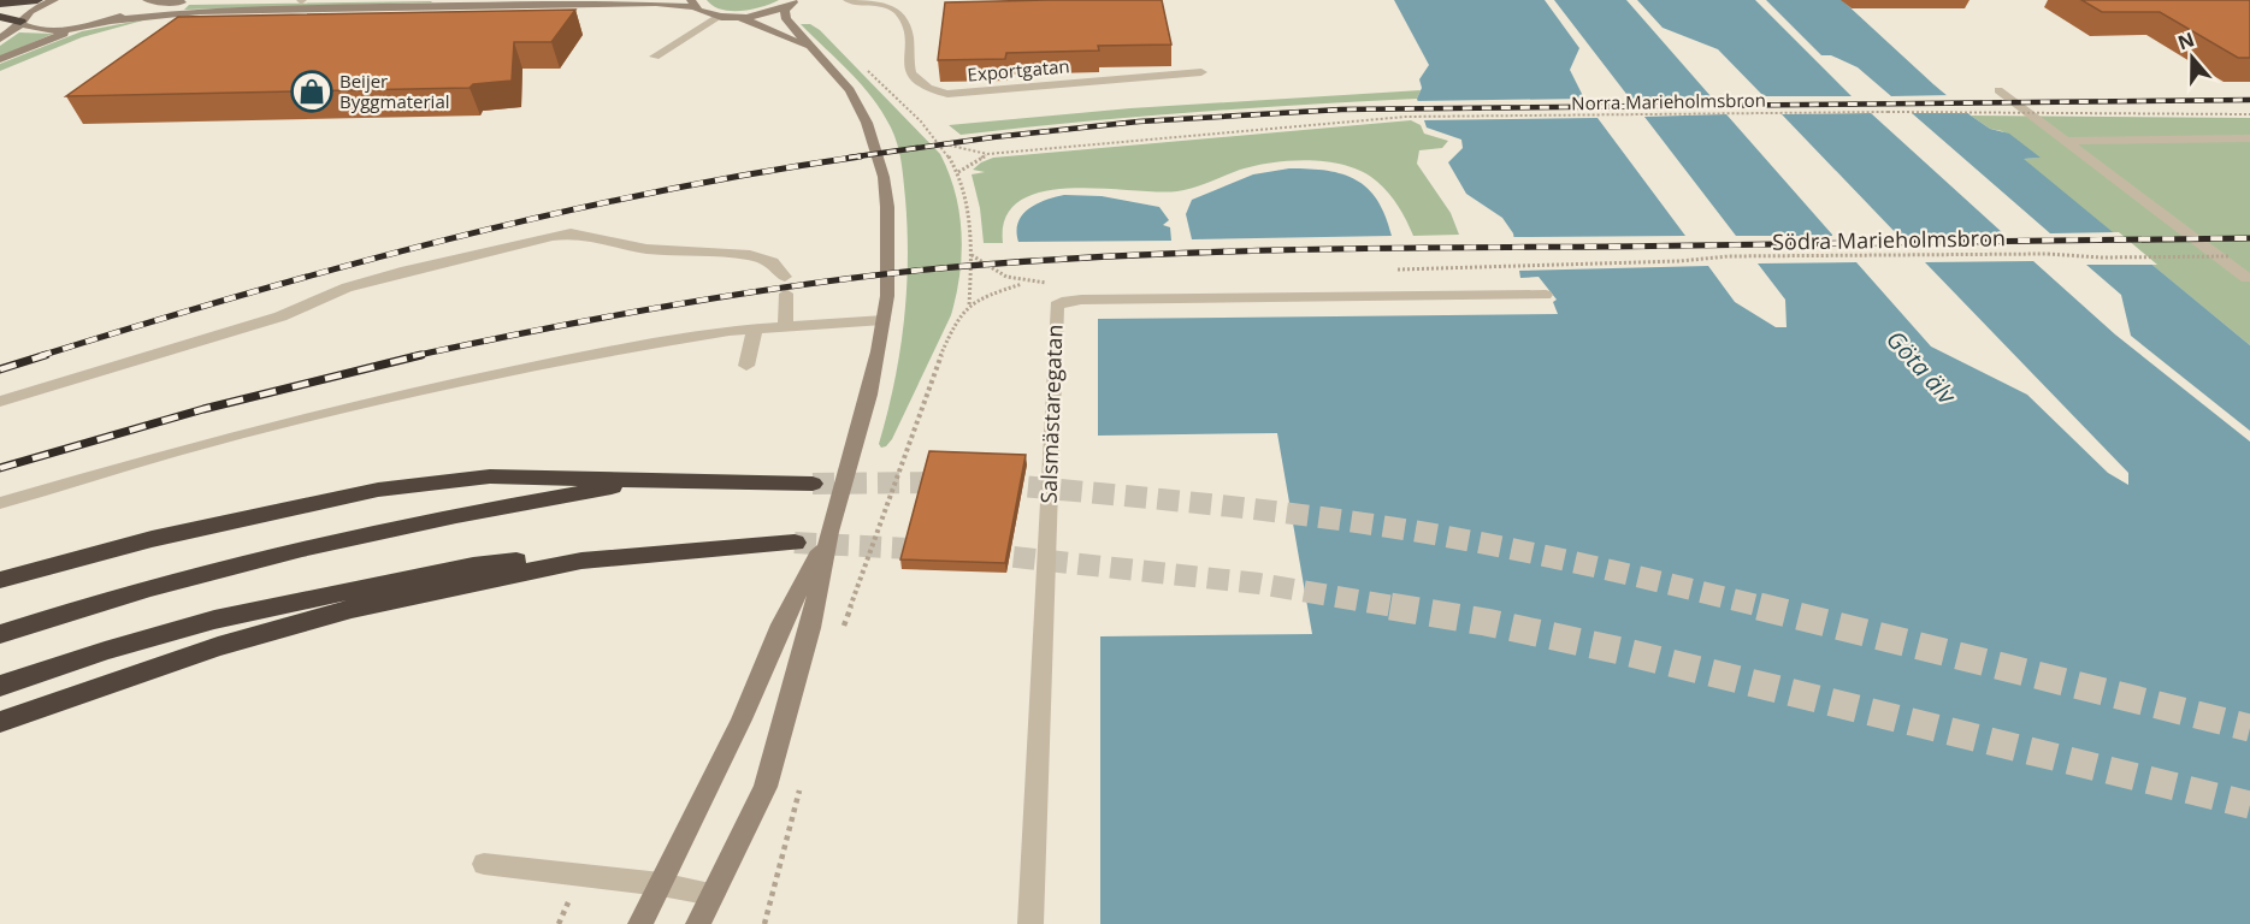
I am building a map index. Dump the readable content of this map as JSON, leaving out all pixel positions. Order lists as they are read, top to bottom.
{
  "streets": {
    "lane": ["Exportgatan", "Salsmästaregatan"],
    "path": ["Norra Marieholmsbron", "Södra Marieholmsbron"]
  },
  "water": ["Göta älv"],
  "places": {
    "shop": ["Beijer Byggmaterial"]
  },
  "north": "top"
}
